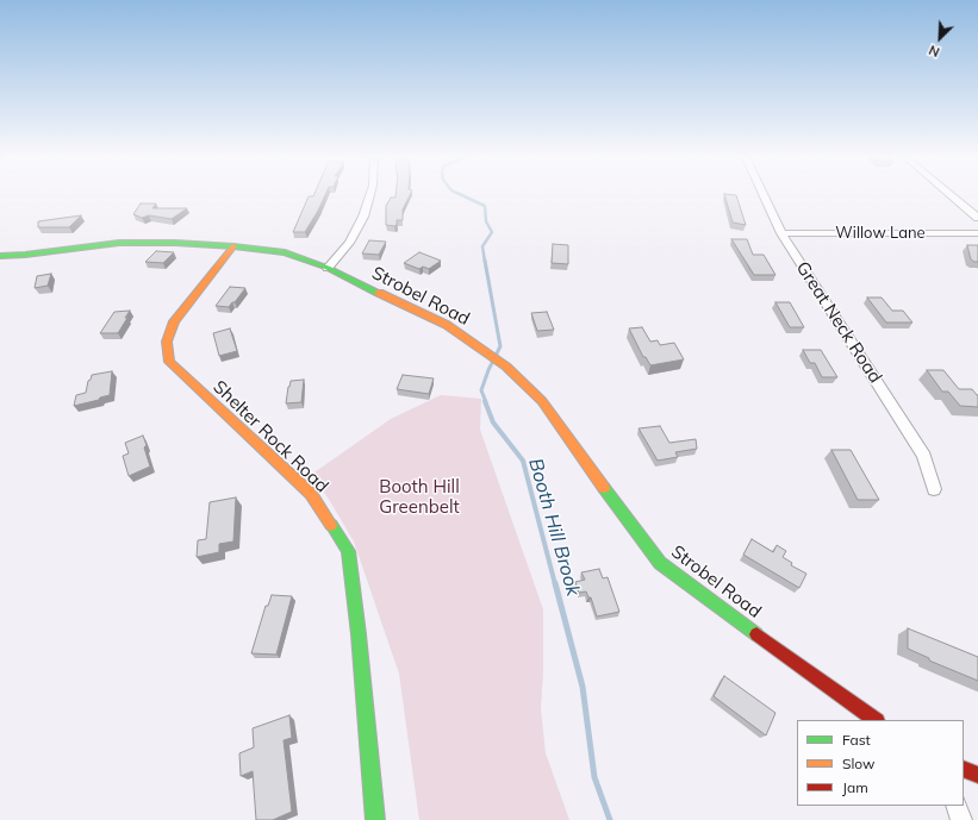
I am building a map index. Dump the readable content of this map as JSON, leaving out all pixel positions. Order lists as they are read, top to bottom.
{
  "streets": {
    "street": [
      "Willow Lane",
      "Strobel Road",
      "Great Neck Road",
      "Shelter Rock Road"
    ]
  },
  "crossings": [
    ["Willow Lane", "Great Neck Road"],
    ["Strobel Road", "Shelter Rock Road"]
  ],
  "water": ["Booth Hill Brook"],
  "parks": ["Booth Hill Greenbelt"],
  "legend": ["Fast", "Slow", "Jam"],
  "north": "bottom left"
}
